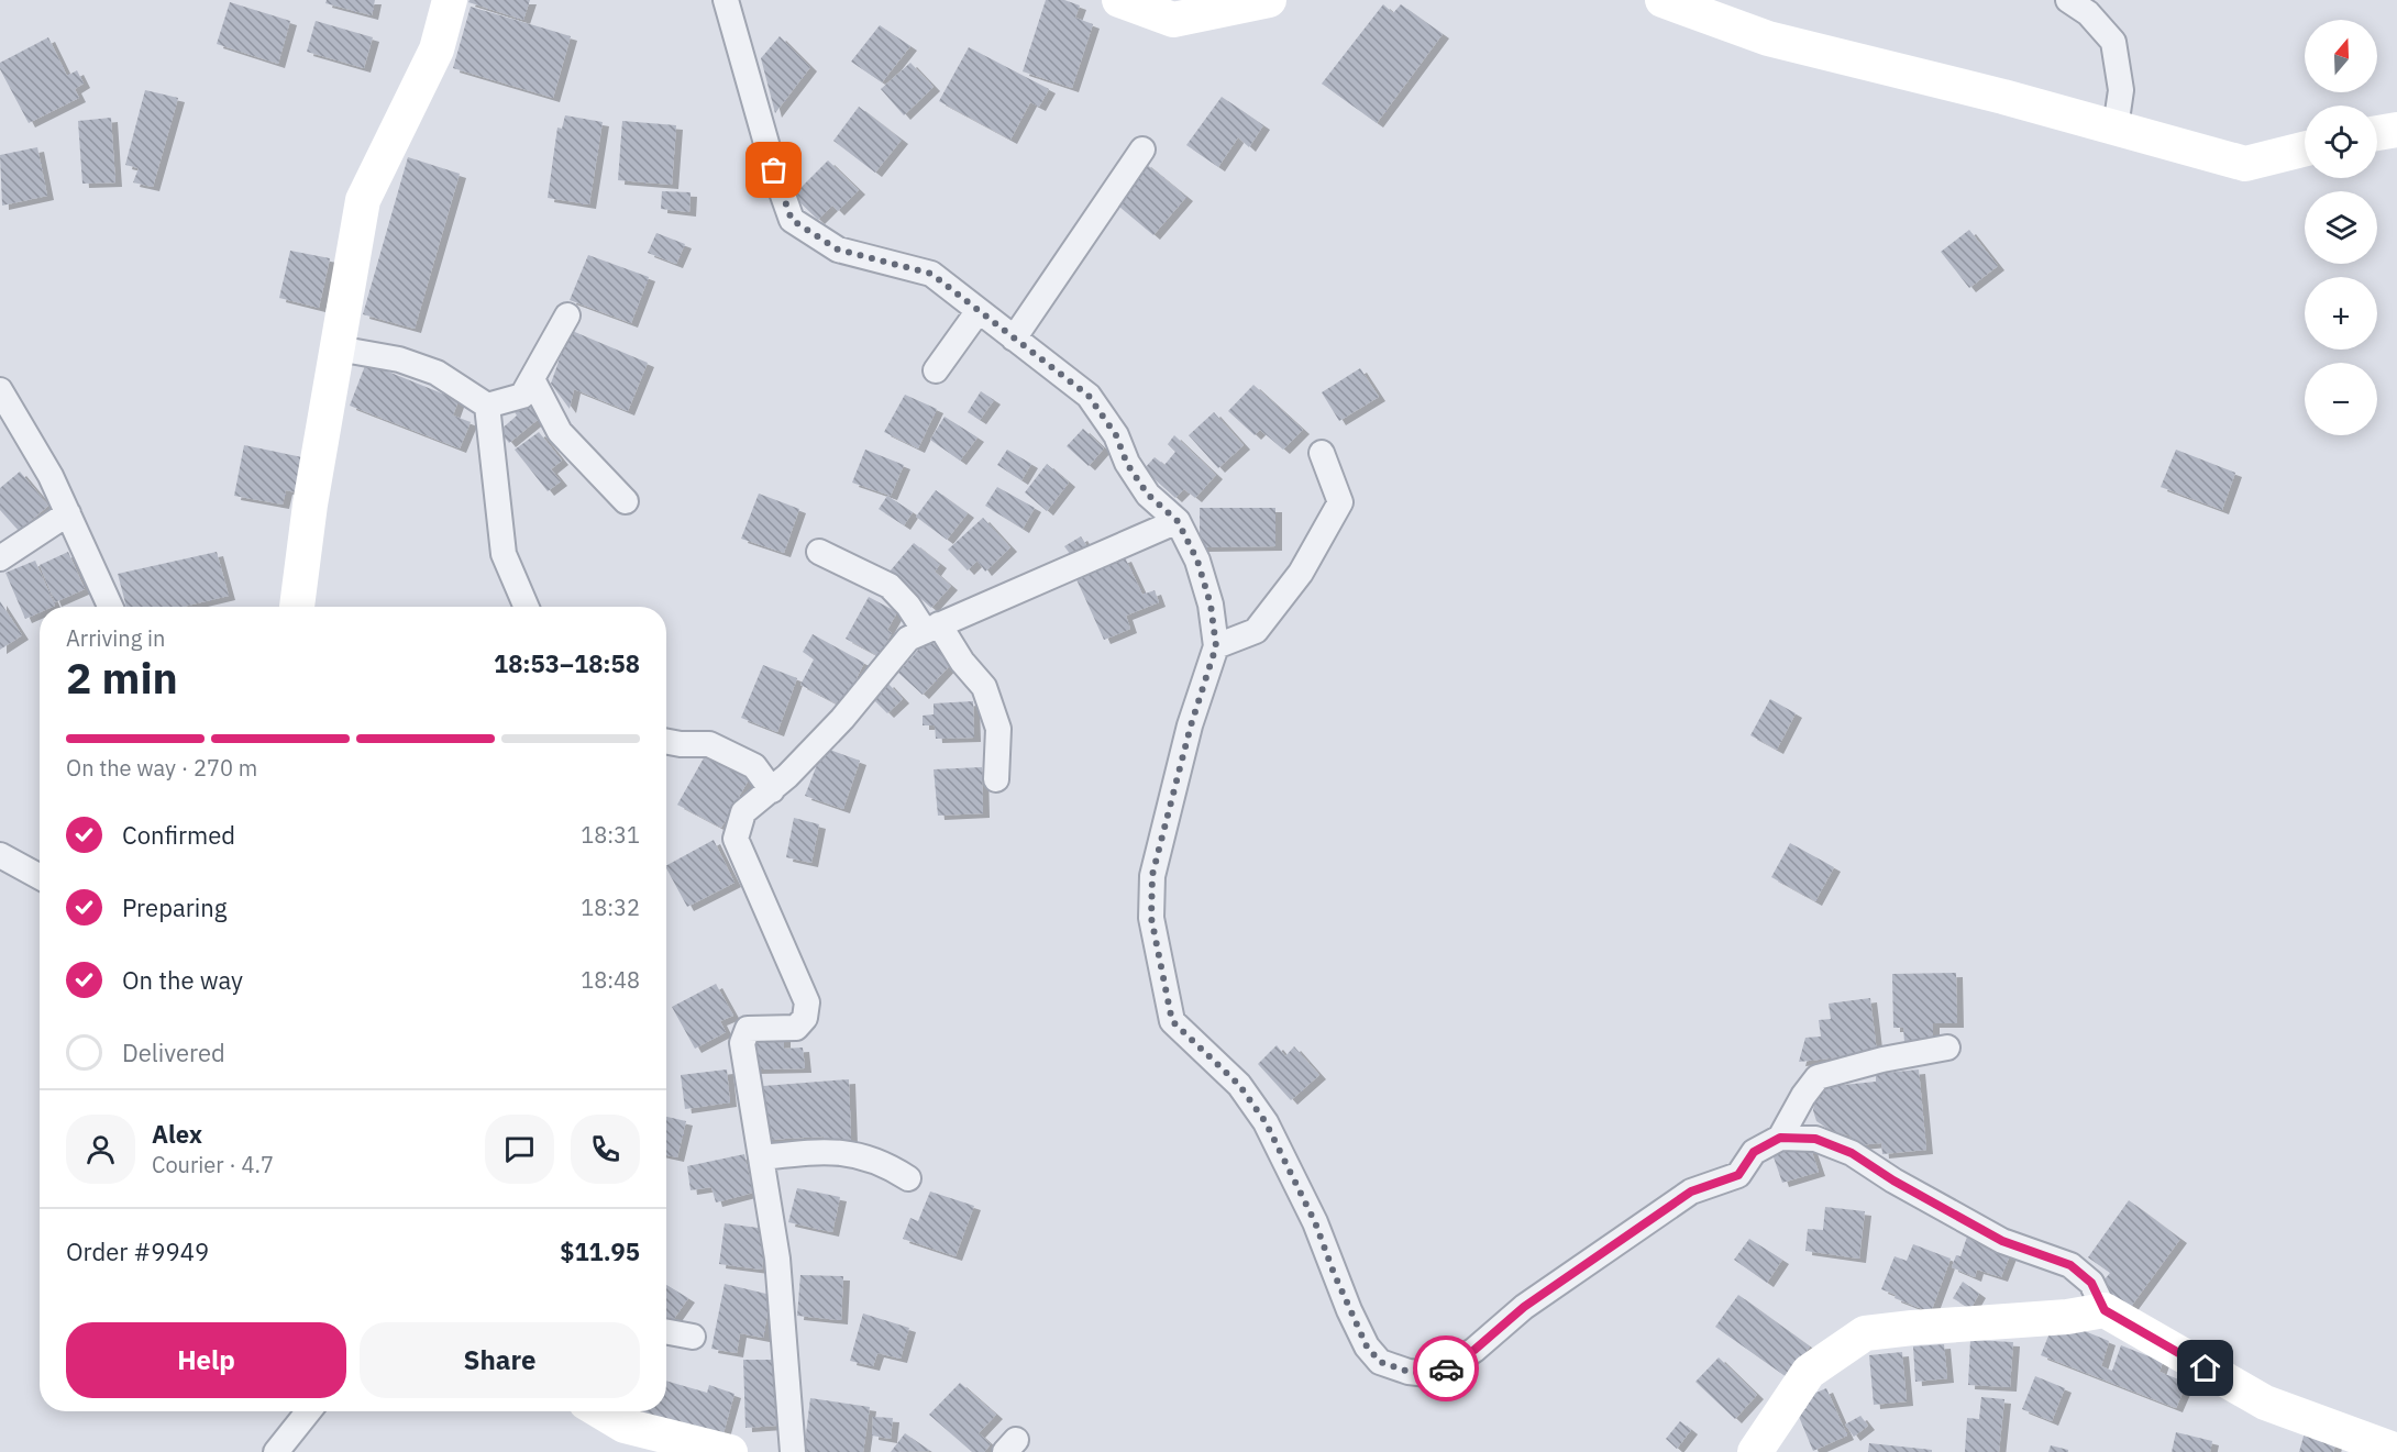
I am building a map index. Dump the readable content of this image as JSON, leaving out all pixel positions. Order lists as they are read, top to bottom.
{
  "north": "top",
  "page": {
    "map_buttons": ["+", "−"],
    "heading": ["2 min", "Arriving in", "18:53–18:58"],
    "panel": [
      "Alex",
      "Courier · 4.7",
      "Order #9949",
      "$11.95"
    ],
    "bar": "On the way · 270 m",
    "list": [
      ["Confirmed", "18:31"],
      ["Preparing", "18:32"],
      ["On the way", "18:48"],
      "Delivered"
    ],
    "buttons": ["Help", "Share"]
  }
}
